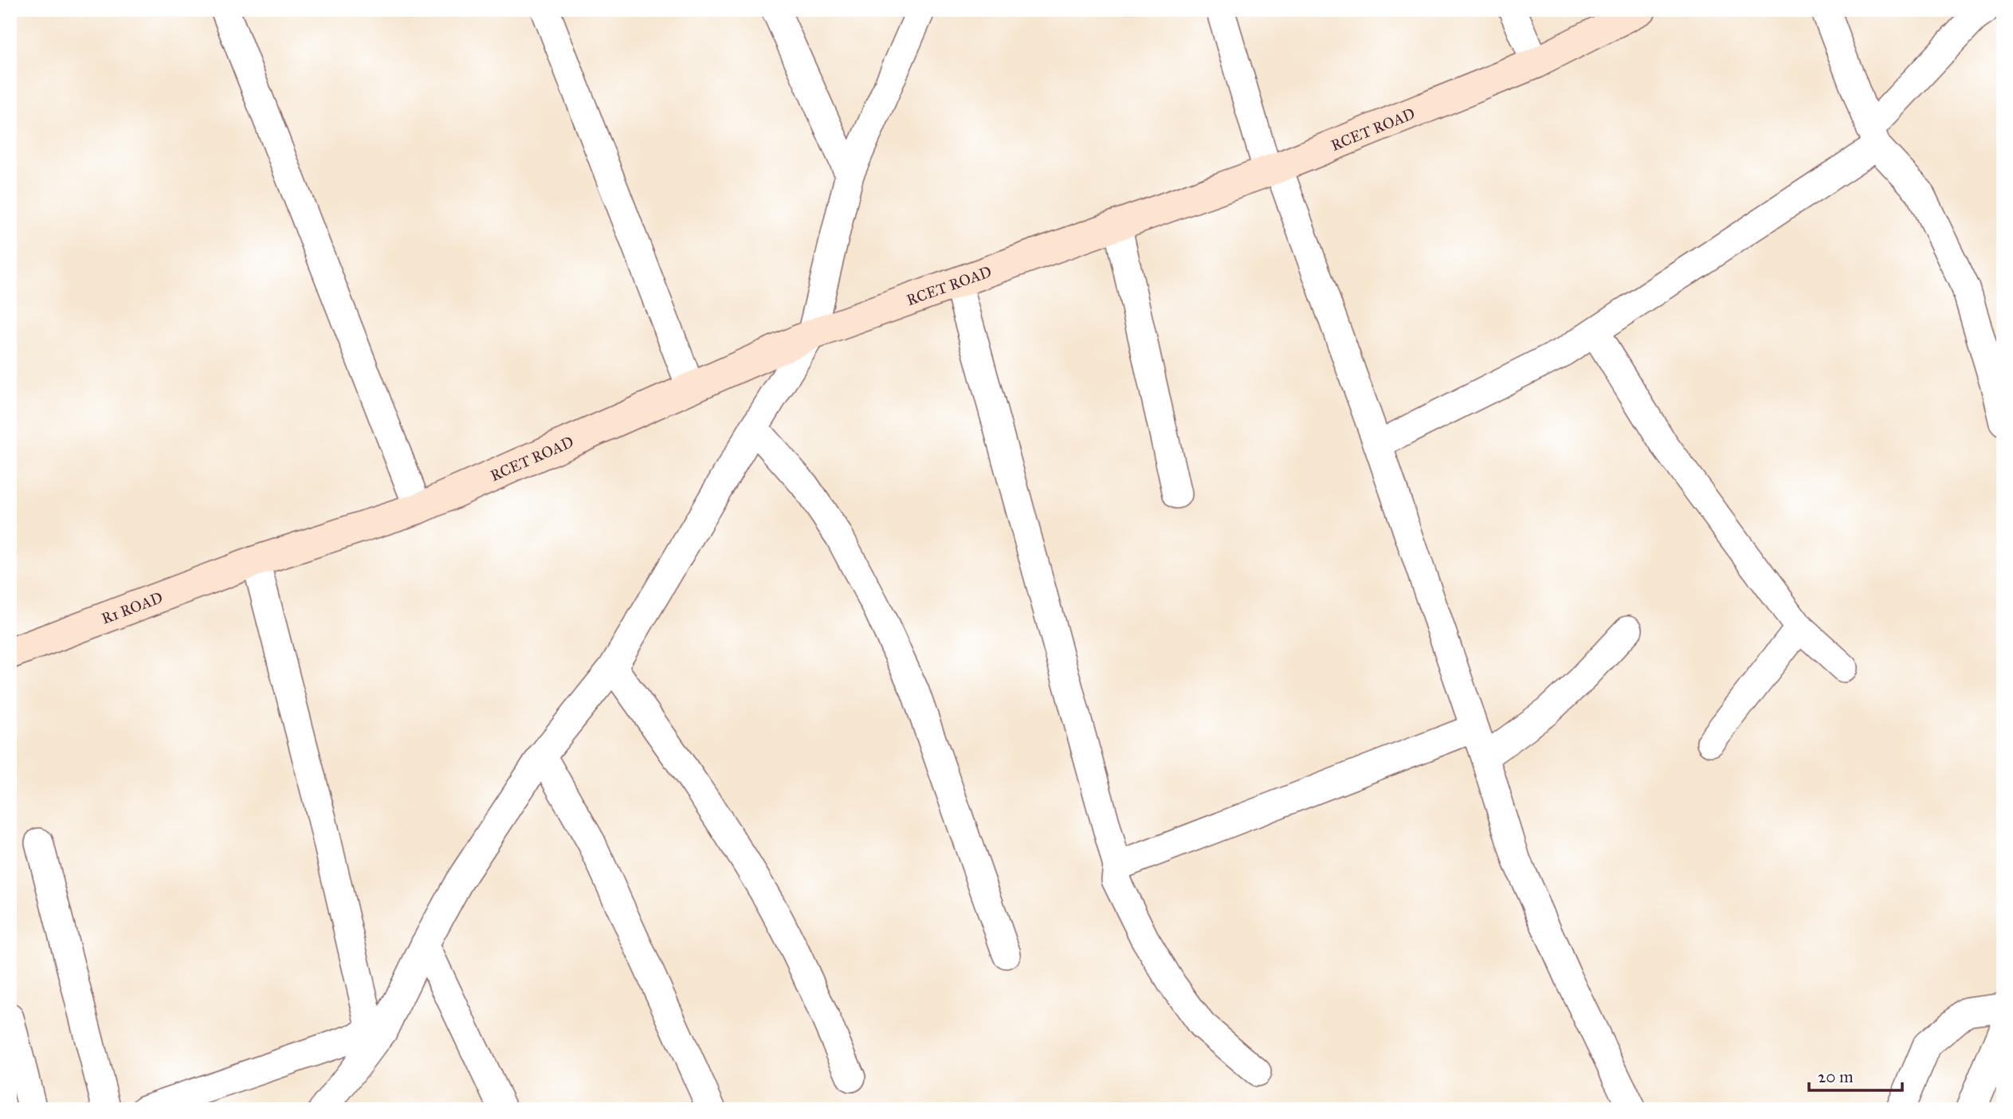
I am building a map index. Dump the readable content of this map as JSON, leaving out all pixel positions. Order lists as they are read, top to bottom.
{
  "streets": {
    "main road": ["RCET ROAD", "R1 ROAD"]
  },
  "crossings": [
    ["RCET ROAD", "R1 ROAD"]
  ],
  "scale_bar": "20 m"
}
